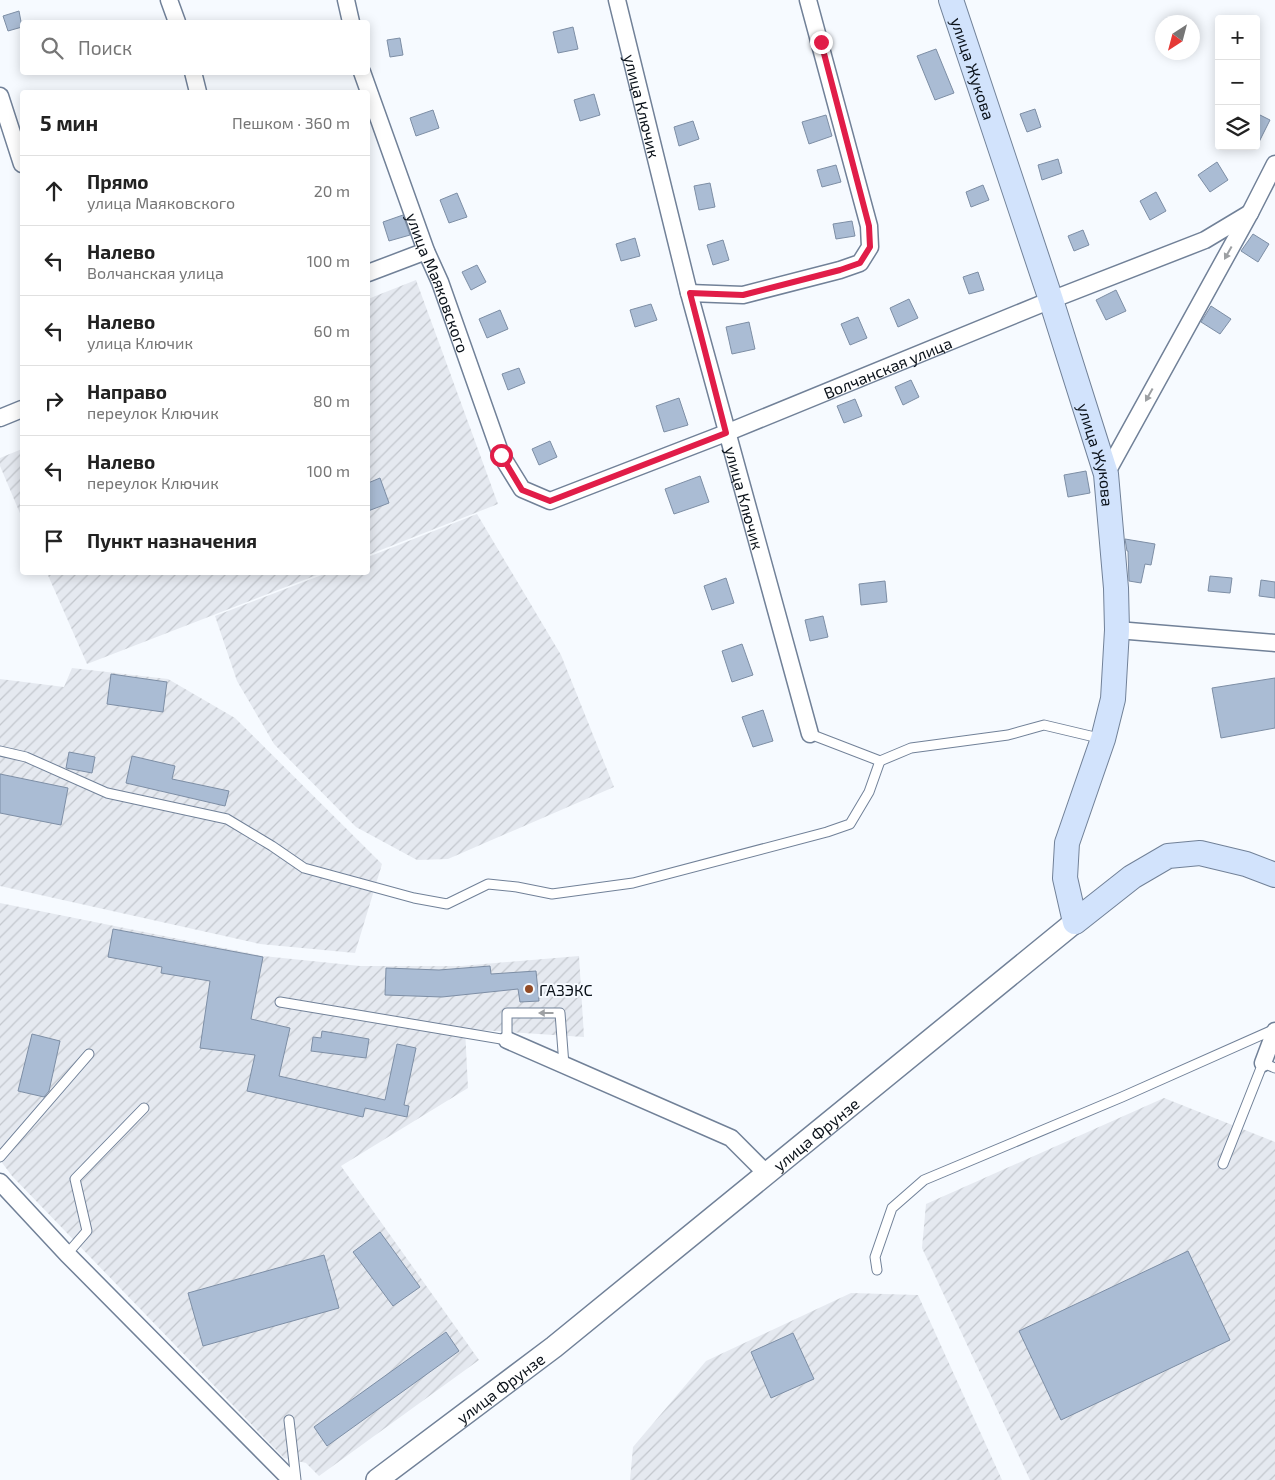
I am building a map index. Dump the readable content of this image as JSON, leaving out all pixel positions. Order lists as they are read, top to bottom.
{
  "streets": {
    "main road": ["улица Жукова", "улица Фрунзе"],
    "street": ["улица Ключик", "улица Маяковского", "Волчанская улица"]
  },
  "crossings": [
    ["улица Жукова", "Волчанская улица"],
    ["улица Жукова", "улица Фрунзе"],
    ["улица Ключик", "Волчанская улица"],
    ["улица Маяковского", "Волчанская улица"]
  ],
  "places": ["ГАЗЭКС"],
  "north": "bottom left",
  "page": {
    "map_buttons": ["+", "−"],
    "search": "Поиск",
    "heading": ["5 мин", "Пешком · 360 m"],
    "list": [
      ["Прямо", "улица Маяковского", "20 m"],
      ["Налево", "Волчанская улица", "100 m"],
      ["Налево", "улица Ключик", "60 m"],
      ["Направо", "переулок Ключик", "80 m"],
      ["Налево", "переулок Ключик", "100 m"],
      "Пункт назначения"
    ]
  }
}
